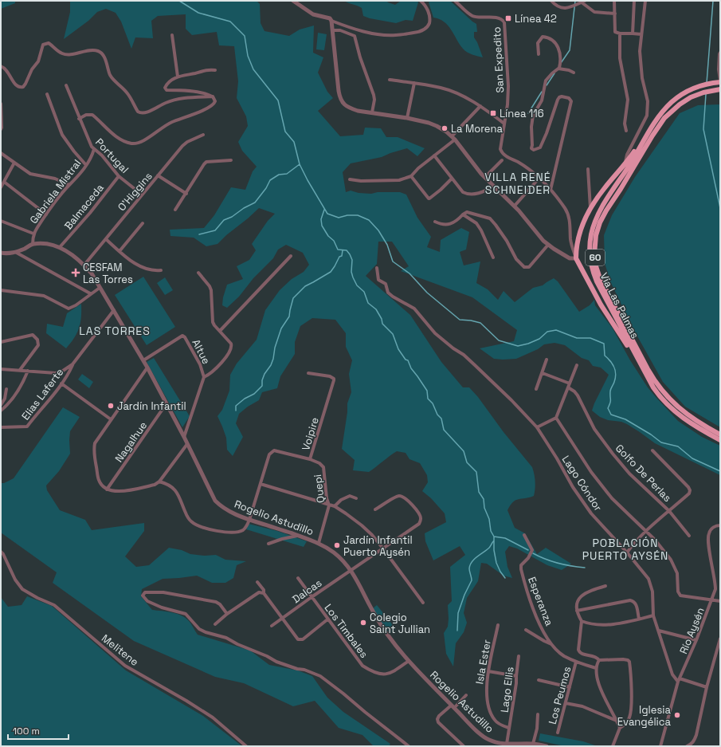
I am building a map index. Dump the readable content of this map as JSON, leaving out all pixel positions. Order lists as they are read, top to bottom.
{
  "streets": {
    "highway": ["60", "Vía Las Palmas"],
    "street": [
      "San Expedito",
      "Portugal",
      "Gabriela Mistral",
      "O'Higgins",
      "Balmaceda",
      "Altue",
      "Elias Laferte",
      "Voipire",
      "Nagalhue",
      "Golfo De Perlas",
      "Lago Cóndor",
      "Quepi",
      "Rogelio Astudillo",
      "Dalcas",
      "Esperanza",
      "Los Timbales",
      "Río Aysén",
      "Melitene",
      "Isla Ester",
      "Lago Ellis",
      "Los Peumos"
    ]
  },
  "crossings": [
    ["Portugal", "Gabriela Mistral"],
    ["Portugal", "O'Higgins"],
    ["Portugal", "Balmaceda"],
    ["Gabriela Mistral", "Rogelio Astudillo"],
    ["O'Higgins", "Rogelio Astudillo"],
    ["Balmaceda", "Rogelio Astudillo"],
    ["Altue", "Rogelio Astudillo"],
    ["Voipire", "Quepi"],
    ["Voipire", "Rogelio Astudillo"],
    ["Nagalhue", "Rogelio Astudillo"],
    ["Lago Cóndor", "Río Aysén"],
    ["Quepi", "Rogelio Astudillo"],
    ["Rogelio Astudillo", "Dalcas"],
    ["Rogelio Astudillo", "Los Timbales"],
    ["Rogelio Astudillo", "Lago Ellis"],
    ["Dalcas", "Los Timbales"],
    ["Esperanza", "Los Peumos"],
    ["Isla Ester", "Lago Ellis"]
  ],
  "districts": ["VILLA RENÉ SCHNEIDER", "LAS TORRES", "POBLACIÓN PUERTO AYSÉN"],
  "places": {
    "transit": ["Línea 42", "Línea 116"],
    "other": [
      "La Morena",
      "Jardín Infantil",
      "Jardín Infantil Puerto Aysén",
      "Colegio Saint Jullian",
      "Iglesia Evangélica"
    ],
    "health": ["CESFAM Las Torres"]
  },
  "scale_bar": "100 m"
}
